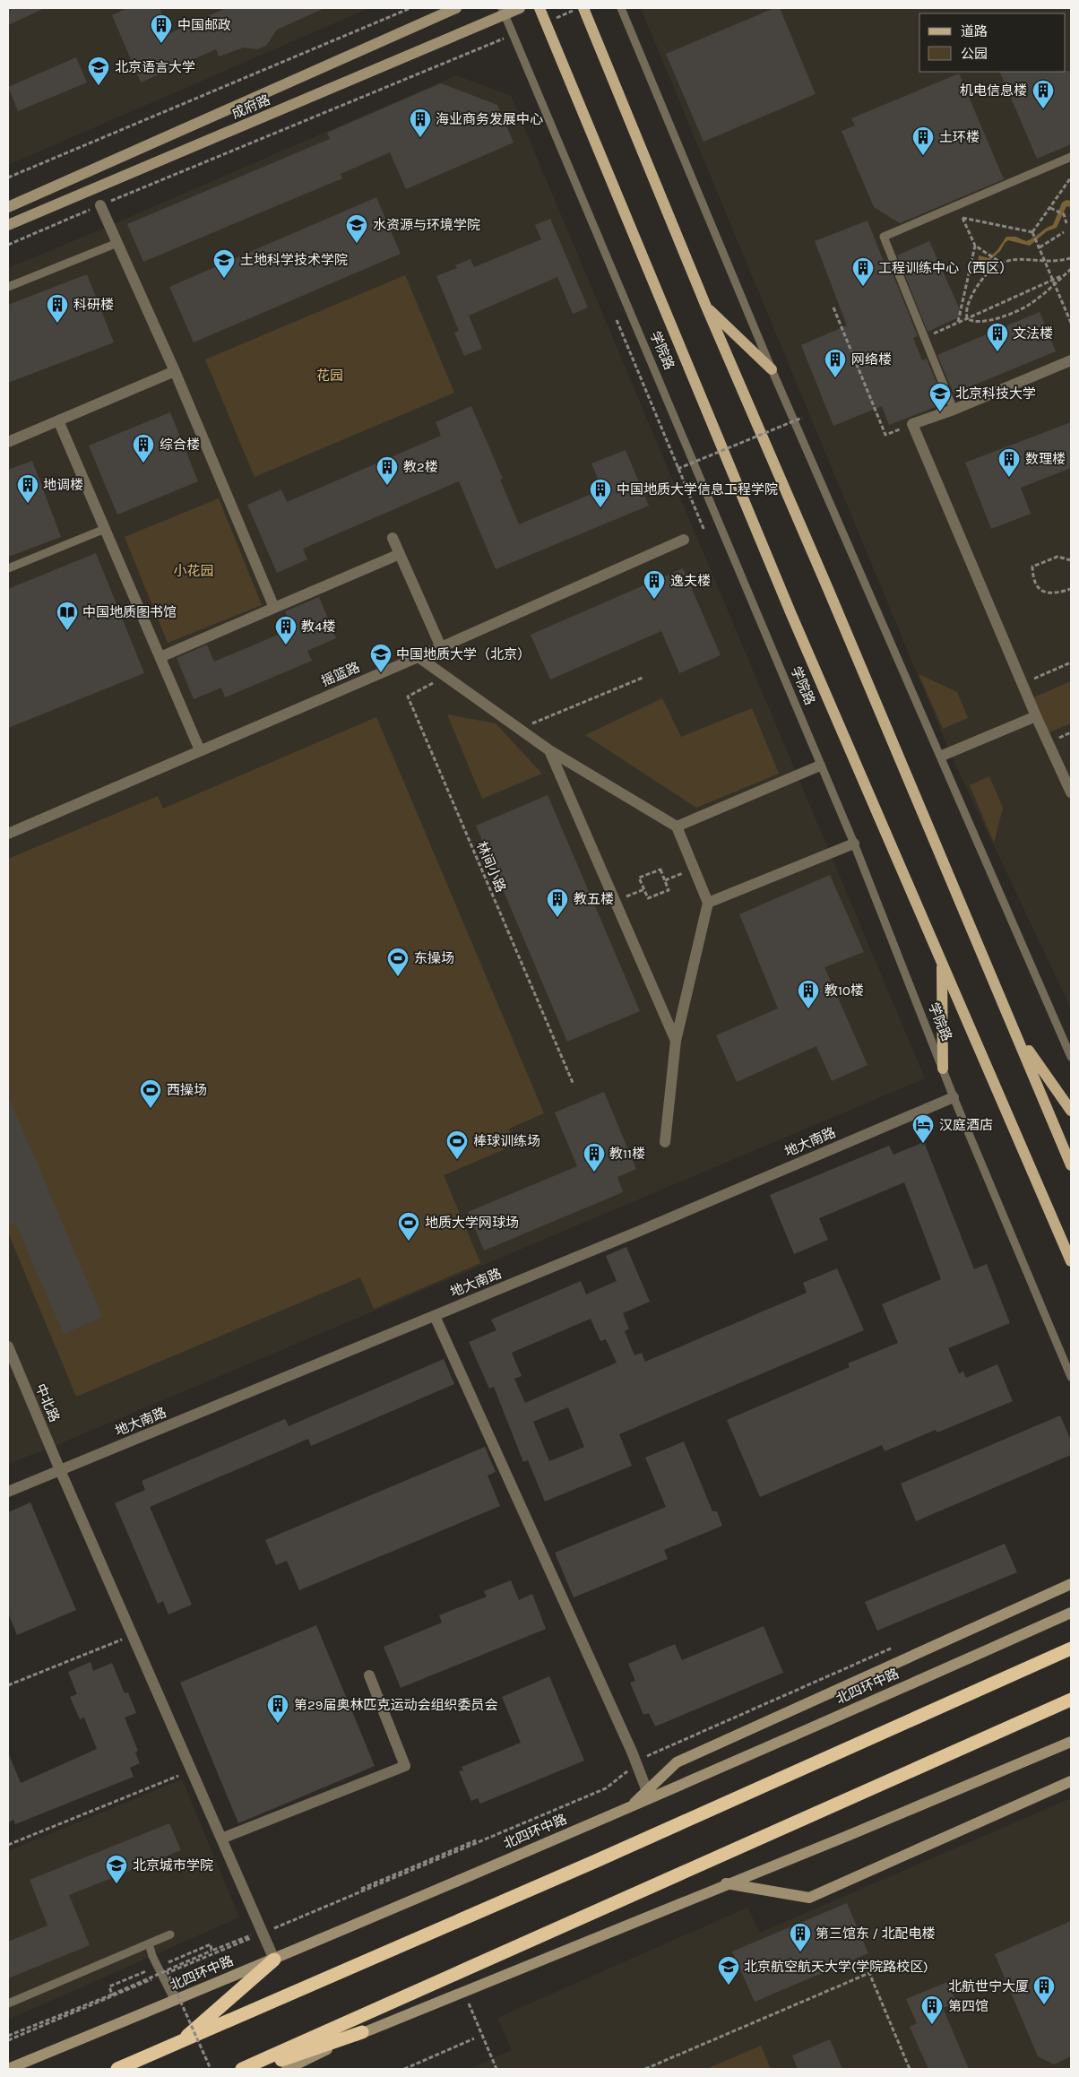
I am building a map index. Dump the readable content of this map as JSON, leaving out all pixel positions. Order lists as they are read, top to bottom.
{
  "streets": {
    "main road": ["学院路"],
    "street": [
      "成府路",
      "摇篮路",
      "地大南路",
      "中北路",
      "北四环中路"
    ],
    "path": ["林间小路"]
  },
  "crossings": [
    ["成府路", "学院路"],
    ["学院路", "地大南路"],
    ["地大南路", "中北路"],
    ["中北路", "北四环中路"]
  ],
  "parks": ["花园", "小花园"],
  "places": {
    "building": [
      "中国邮政",
      "机电信息楼",
      "海业商务发展中心",
      "土环楼",
      "工程训练中心（西区）",
      "科研楼",
      "文法楼",
      "网络楼",
      "综合楼",
      "数理楼",
      "教2楼",
      "地调楼",
      "中国地质大学信息工程学院",
      "逸夫楼",
      "教4楼",
      "教五楼",
      "教10楼",
      "教11楼",
      "第29届奥林匹克运动会组织委员会",
      "第三馆东 / 北配电楼",
      "北航世宁大厦",
      "第四馆"
    ],
    "school or university": [
      "北京语言大学",
      "水资源与环境学院",
      "土地科学技术学院",
      "北京科技大学",
      "中国地质大学（北京）",
      "北京城市学院",
      "北京航空航天大学(学院路校区)"
    ],
    "library": ["中国地质图书馆"],
    "sports": [
      "东操场",
      "西操场",
      "棒球训练场",
      "地质大学网球场"
    ],
    "hotel": ["汉庭酒店"]
  },
  "legend": ["道路", "公园"]
}
